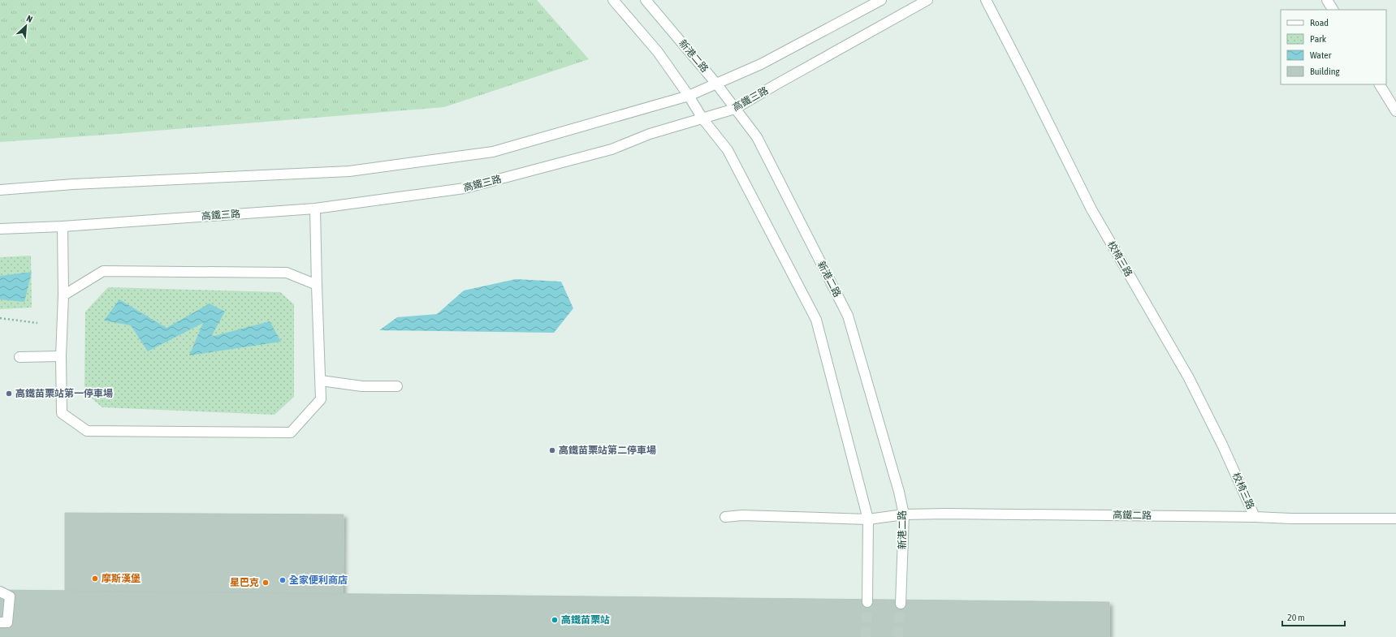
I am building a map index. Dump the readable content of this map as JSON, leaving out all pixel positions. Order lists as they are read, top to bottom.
{
  "streets": {
    "street": [
      "新港二路",
      "高鐵三路",
      "校椅三路",
      "高鐵二路"
    ]
  },
  "crossings": [
    ["新港二路", "高鐵三路"],
    ["新港二路", "高鐵二路"],
    ["校椅三路", "高鐵二路"]
  ],
  "places": [
    "高鐵苗栗站第一停車場",
    "高鐵苗栗站第二停車場",
    "摩斯漢堡",
    "全家便利商店",
    "星巴克",
    "高鐵苗栗站"
  ],
  "legend": [
    "Road",
    "Park",
    "Water",
    "Building"
  ],
  "scale_bar": "20 m",
  "north": "top right"
}
